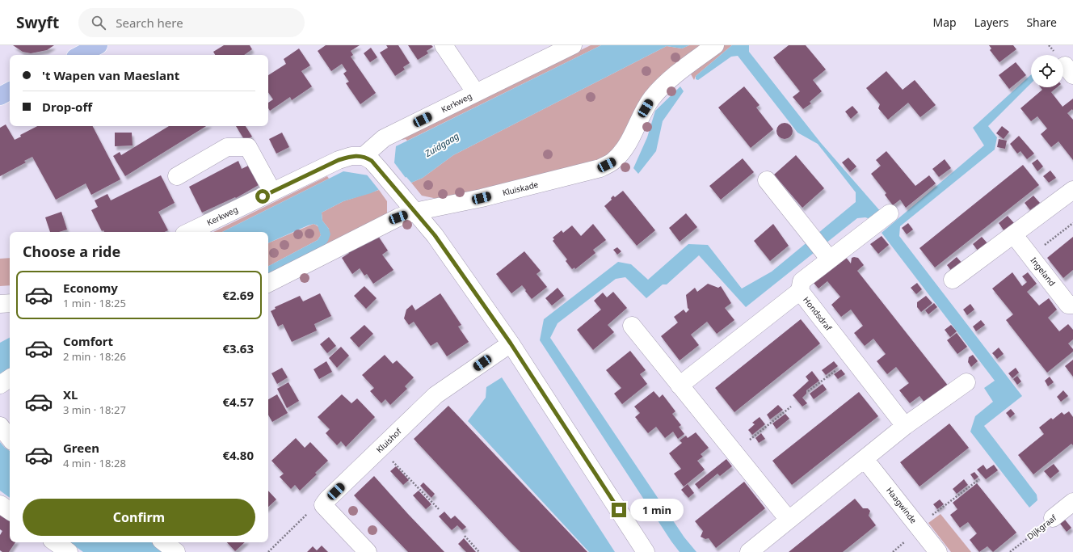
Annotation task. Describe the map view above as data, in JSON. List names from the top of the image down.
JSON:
{
  "streets": {
    "street": [
      "Kerkweg",
      "Kluiskade",
      "Ingeland",
      "Hondsdraf",
      "Kluishof",
      "Haagwinde",
      "Dijkgraaf"
    ]
  },
  "water": ["Zuidgaag"],
  "page": {
    "header": "Swyft",
    "search": "Search here",
    "nav": ["Map", "Layers", "Share"],
    "banner": ["'t Wapen van Maeslant", "Drop-off"],
    "heading": "Choose a ride",
    "list": [
      {
        "name": "Economy",
        "note": "1 min · 18:25",
        "value": "€2.69"
      },
      {
        "name": "Comfort",
        "note": "2 min · 18:26",
        "value": "€3.63"
      },
      {
        "name": "XL",
        "note": "3 min · 18:27",
        "value": "€4.57"
      },
      {
        "name": "Green",
        "note": "4 min · 18:28",
        "value": "€4.80"
      }
    ],
    "buttons": "Confirm",
    "bubble": "1 min"
  }
}
